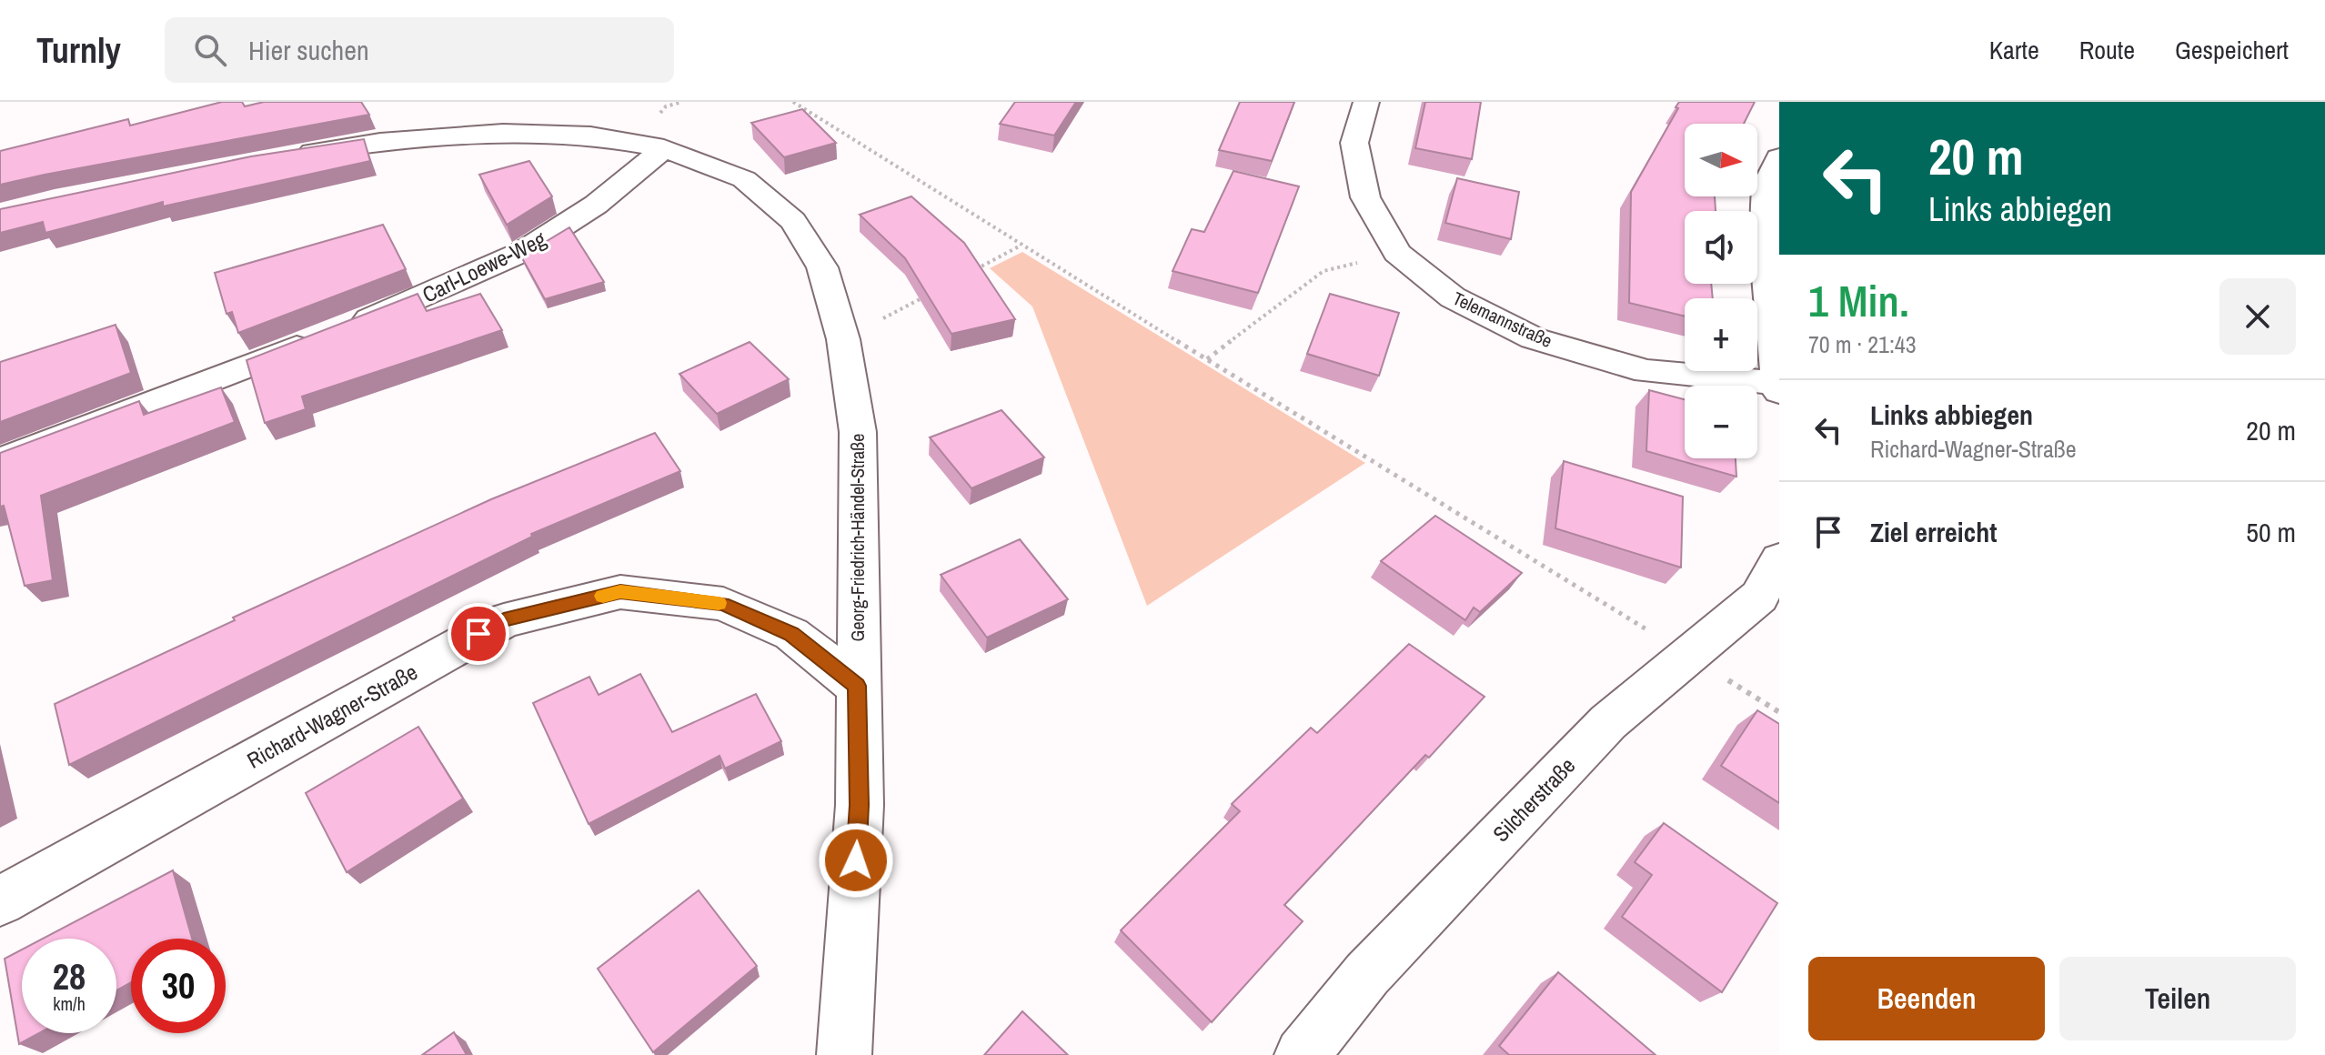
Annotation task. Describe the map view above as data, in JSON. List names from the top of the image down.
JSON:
{
  "streets": {
    "street": [
      "Carl-Loewe-Weg",
      "Telemannstraße",
      "Georg-Friedrich-Händel-Straße",
      "Richard-Wagner-Straße",
      "Silcherstraße"
    ]
  },
  "crossings": [
    ["Carl-Loewe-Weg", "Georg-Friedrich-Händel-Straße"],
    ["Georg-Friedrich-Händel-Straße", "Richard-Wagner-Straße"]
  ],
  "north": "right",
  "page": {
    "header": "Turnly",
    "search": "Hier suchen",
    "nav": ["Karte", "Route", "Gespeichert"],
    "turn": ["20 m", "Links abbiegen"],
    "map_buttons": ["+", "−"],
    "heading": ["1 Min.", "70 m · 21:43"],
    "list": [
      {
        "name": "Links abbiegen",
        "note": "Richard-Wagner-Straße",
        "value": "20 m"
      },
      {
        "name": "Ziel erreicht",
        "value": "50 m"
      }
    ],
    "speed": "28 km/h",
    "limit": "30",
    "buttons": ["Beenden", "Teilen"]
  }
}
